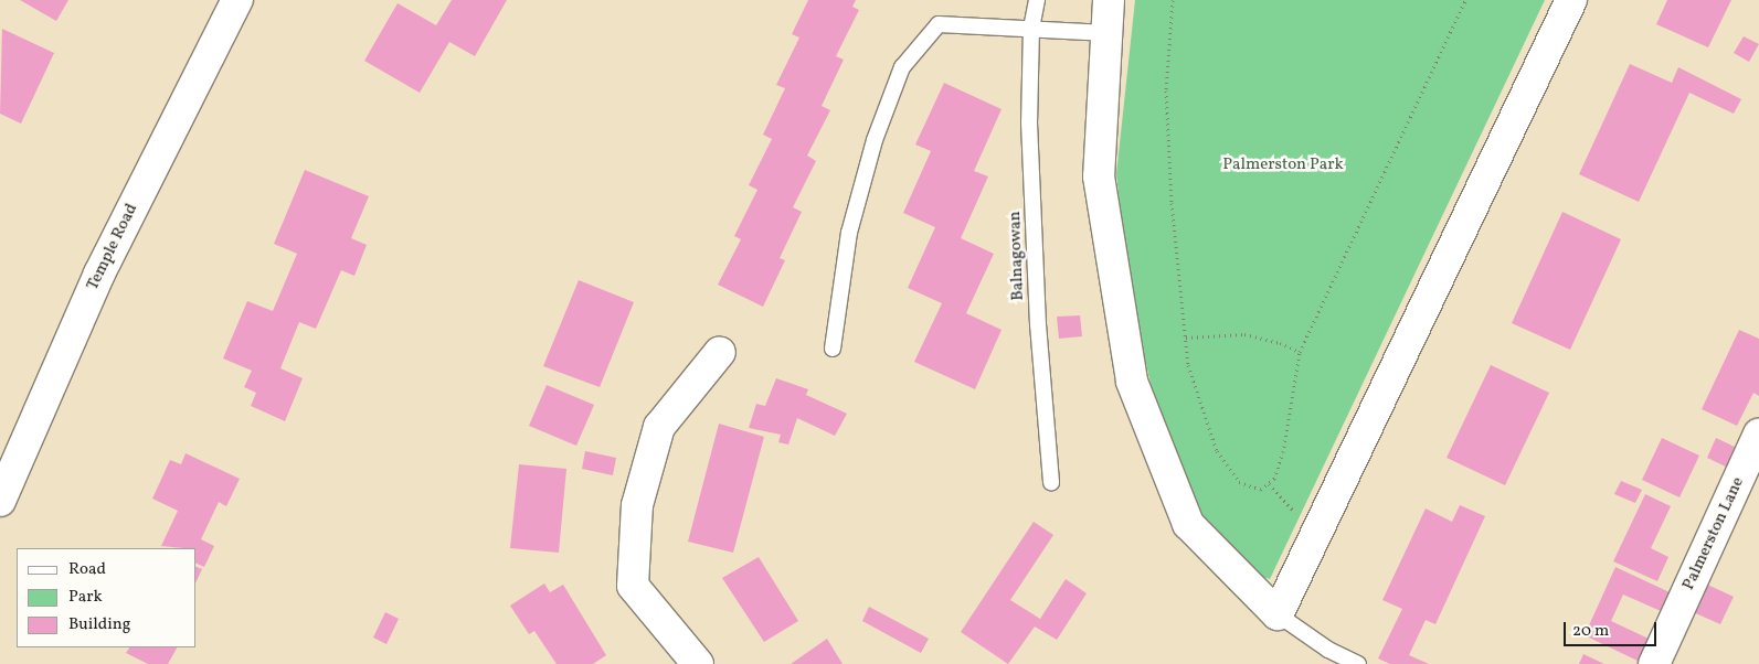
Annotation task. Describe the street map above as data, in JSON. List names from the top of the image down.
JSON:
{
  "streets": {
    "street": ["Temple Road", "Palmerston Lane"],
    "lane": ["Balnagowan"]
  },
  "parks": ["Palmerston Park"],
  "legend": ["Road", "Park", "Building"],
  "scale_bar": "20 m"
}
